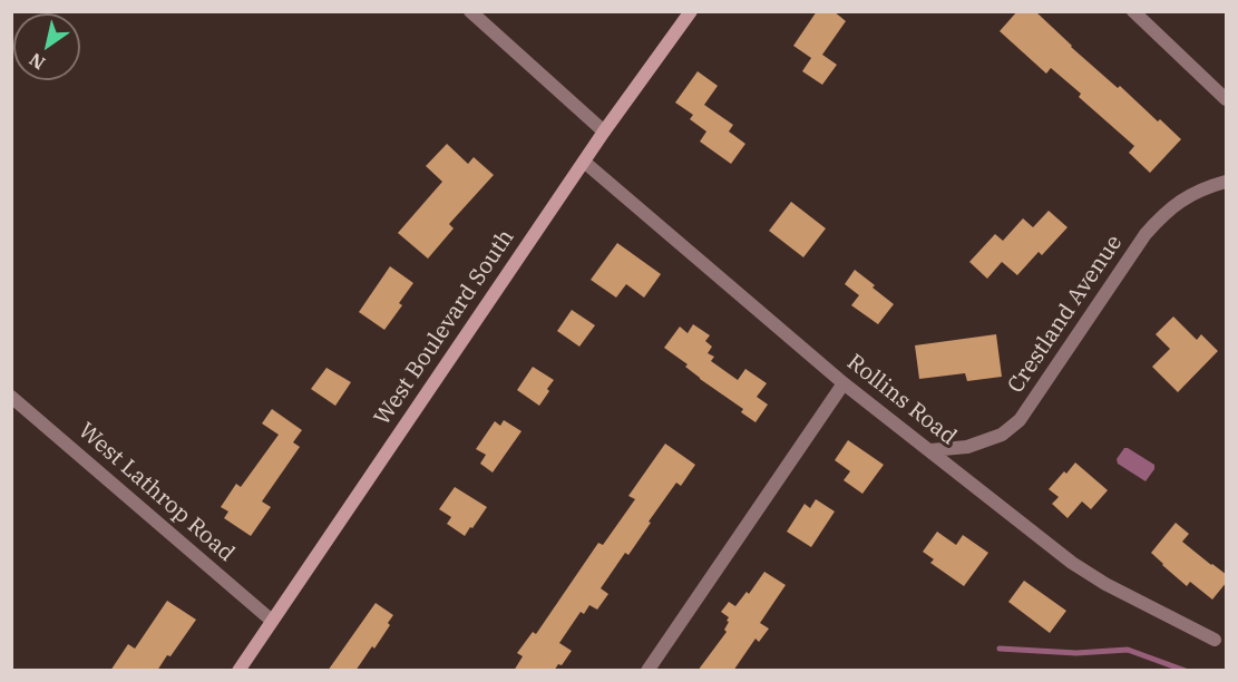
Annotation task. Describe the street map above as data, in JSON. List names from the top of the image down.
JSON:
{
  "streets": {
    "main road": ["West Boulevard South"],
    "street": ["Crestland Avenue", "Rollins Road", "West Lathrop Road"]
  },
  "crossings": [
    ["Crestland Avenue", "Rollins Road"],
    ["West Boulevard South", "Rollins Road"],
    ["West Boulevard South", "West Lathrop Road"]
  ],
  "north": "bottom left"
}
